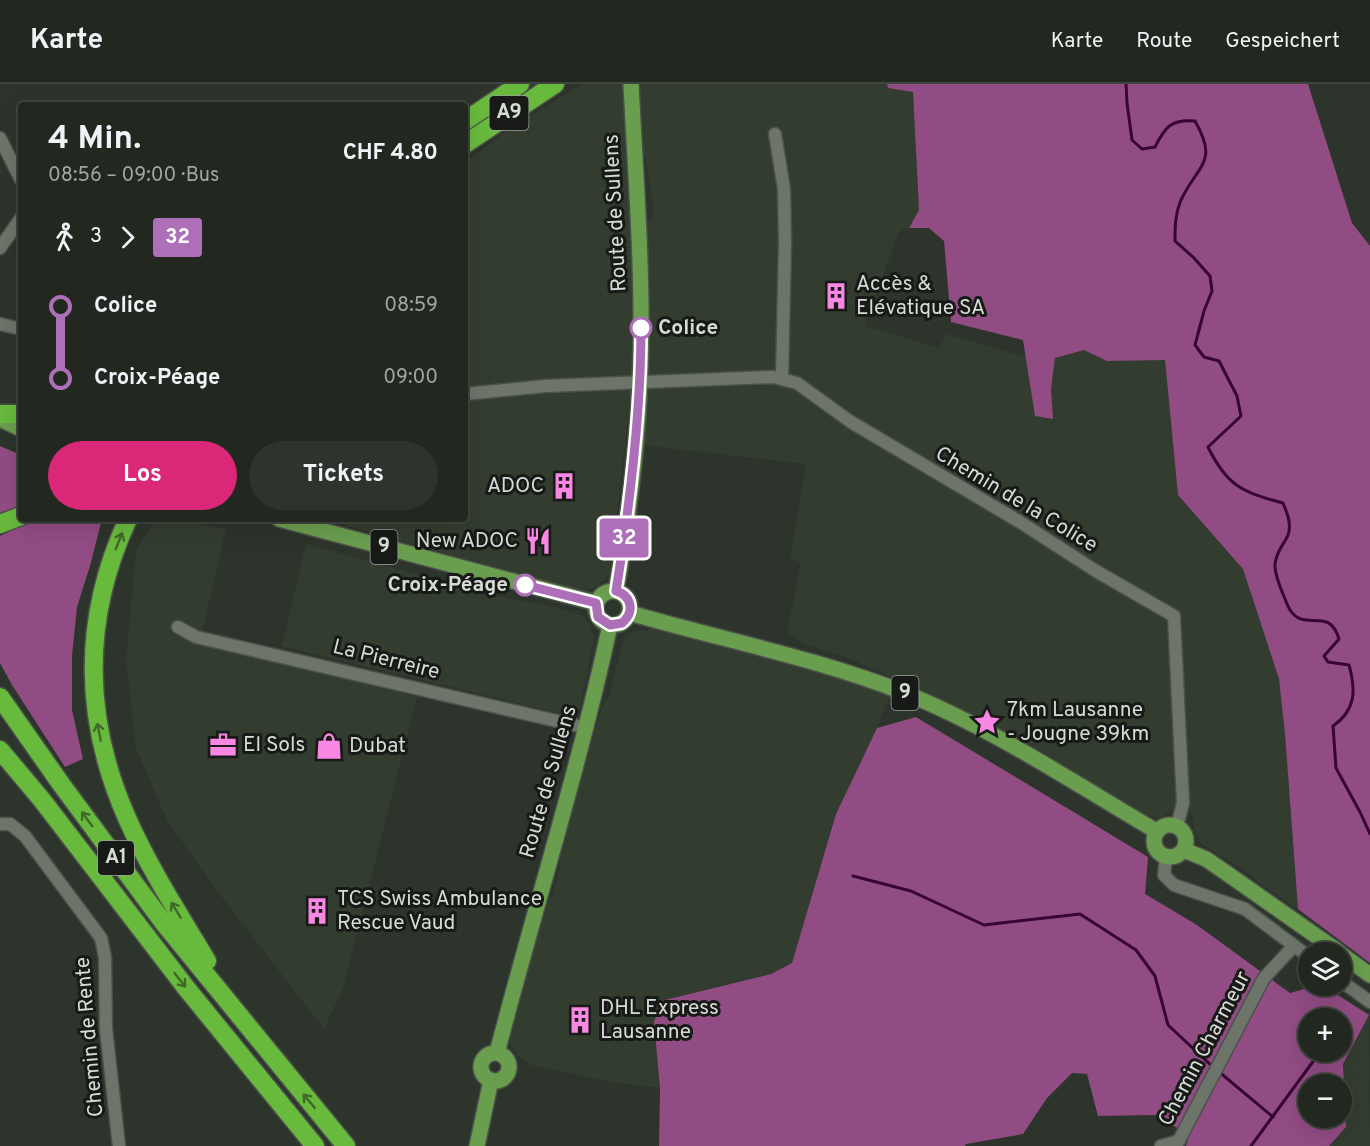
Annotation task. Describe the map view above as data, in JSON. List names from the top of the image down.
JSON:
{
  "streets": {
    "highway": ["A9", "A1"],
    "main road": ["Route de Sullens", "9"],
    "street": [
      "Chemin de la Colice",
      "La Pierreire",
      "Chemin de Rente",
      "Chemin Charmeur"
    ]
  },
  "crossings": [
    ["Route de Sullens", "Chemin de la Colice"],
    ["Route de Sullens", "9"],
    ["Route de Sullens", "La Pierreire"],
    ["Chemin de la Colice", "9"]
  ],
  "places": {
    "building": [
      "Accès & Elévatique SA",
      "ADOC",
      "TCS Swiss Ambulance Rescue Vaud",
      "DHL Express Lausanne"
    ],
    "other": ["Colice", "Croix-Péage"],
    "restaurant": ["New ADOC"],
    "place": ["7km Lausanne - Jougne 39km"],
    "office": ["El Sols"],
    "shop": ["Dubat"]
  },
  "lines": ["bus line 32"],
  "page": {
    "header": "Karte",
    "nav": ["Karte", "Route", "Gespeichert"],
    "on_map": "32",
    "heading": ["4 Min.", "08:56 – 09:00 · Bus", "CHF 4.80"],
    "legs": ["3", "32"],
    "list": [
      {
        "name": "Colice",
        "value": "08:59"
      },
      {
        "name": "Croix-Péage",
        "value": "09:00"
      }
    ],
    "buttons": ["Los", "Tickets"],
    "map_buttons": ["+", "−"]
  }
}
